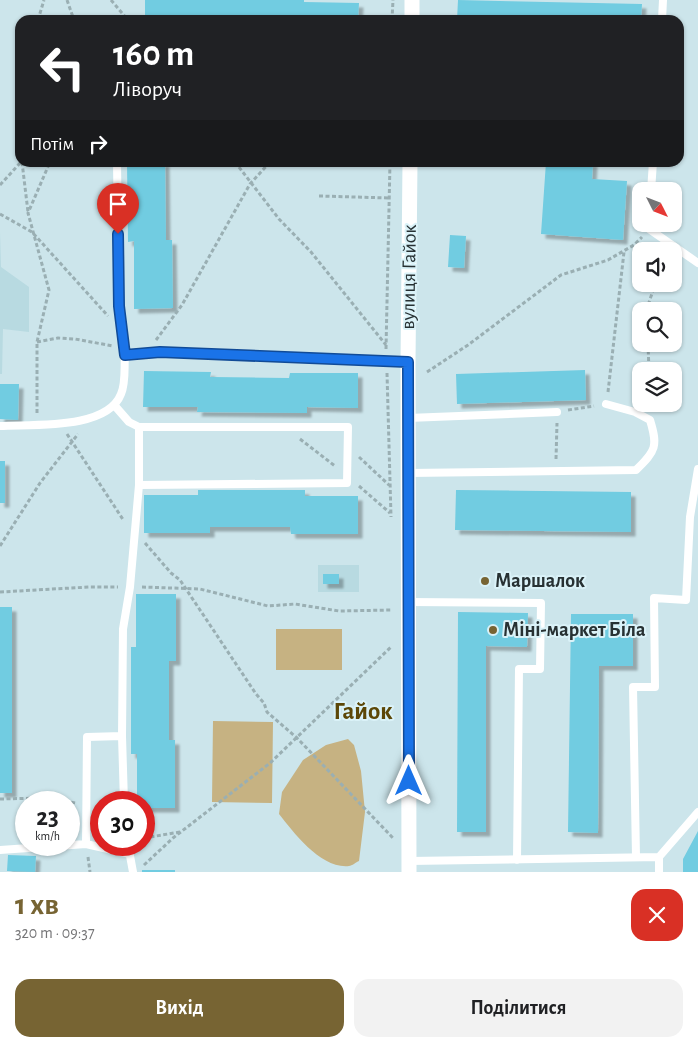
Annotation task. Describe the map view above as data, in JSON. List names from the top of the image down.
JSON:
{
  "streets": {
    "street": ["вулиця Гайок"]
  },
  "districts": ["Гайок"],
  "places": ["Маршалок", "Міні-маркет Біла"],
  "north": "bottom right",
  "page": {
    "turn": ["160 m", "Ліворуч"],
    "then": "Потім",
    "speed": "23 km/h",
    "limit": "30",
    "heading": ["1 хв", "320 m · 09:37"],
    "buttons": ["Вихід", "Поділитися"]
  }
}
